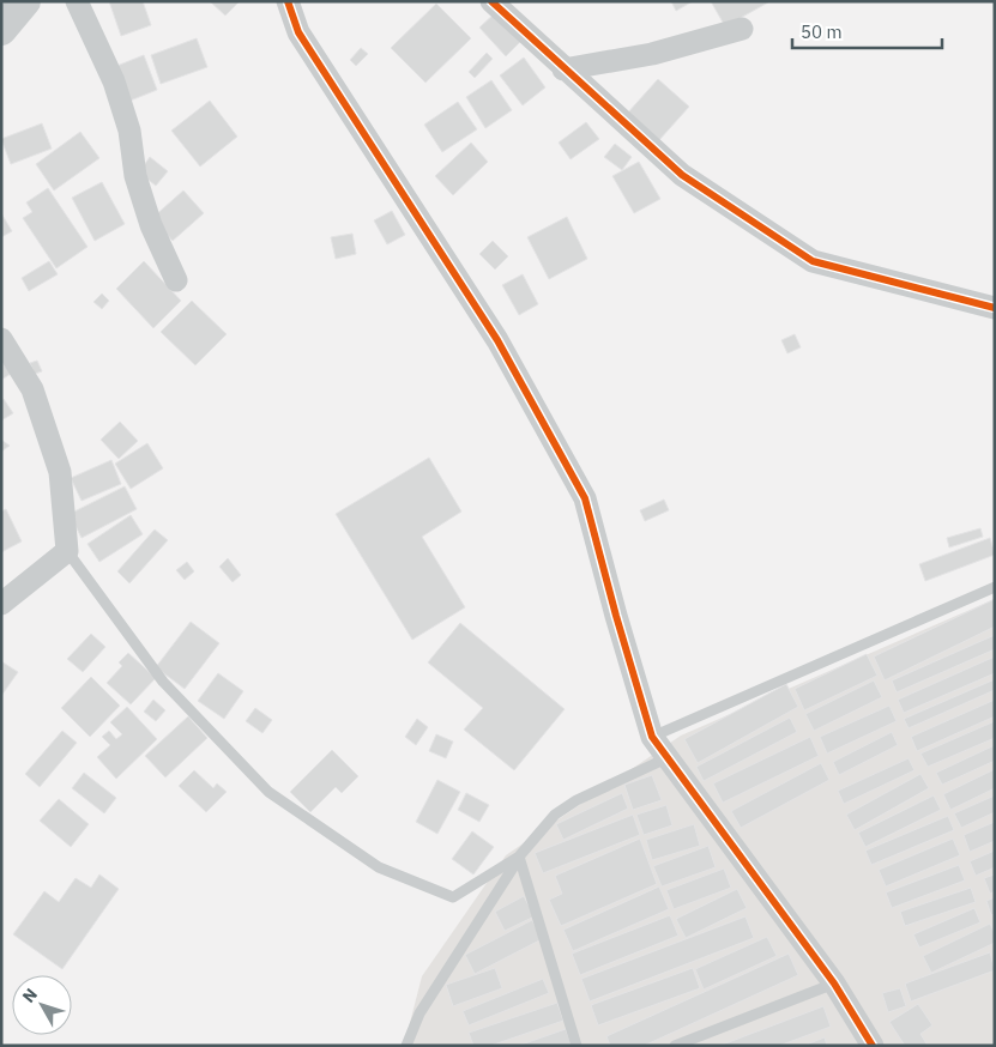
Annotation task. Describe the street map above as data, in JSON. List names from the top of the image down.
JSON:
{
  "scale_bar": "50 m",
  "north": "top left"
}
